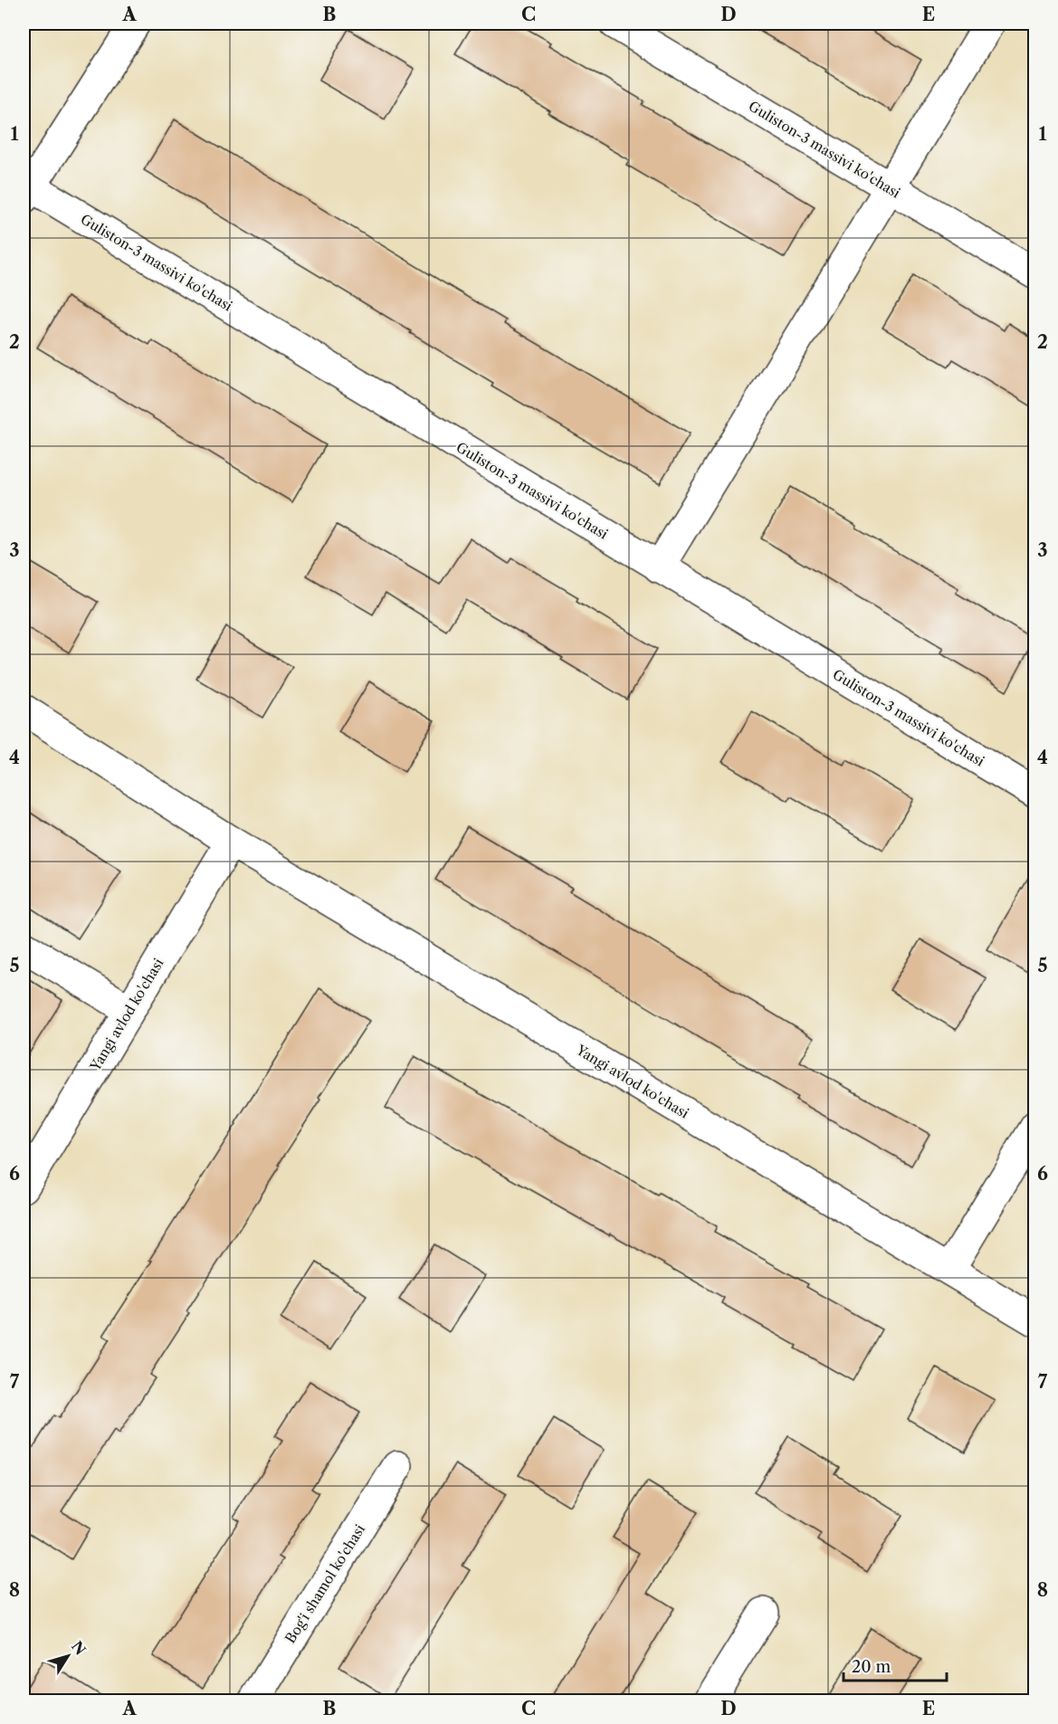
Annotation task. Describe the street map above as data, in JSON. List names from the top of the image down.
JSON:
{
  "streets": {
    "street": ["Guliston-3 massivi ko'chasi", "Yangi avlod ko'chasi", "Bog'i shamol ko'chasi"]
  },
  "scale_bar": "20 m",
  "north": "top right",
  "grid": {
    "columns": [
      "A",
      "B",
      "C",
      "D",
      "E"
    ],
    "rows": [
      "1",
      "2",
      "3",
      "4",
      "5",
      "6",
      "7",
      "8"
    ]
  }
}
